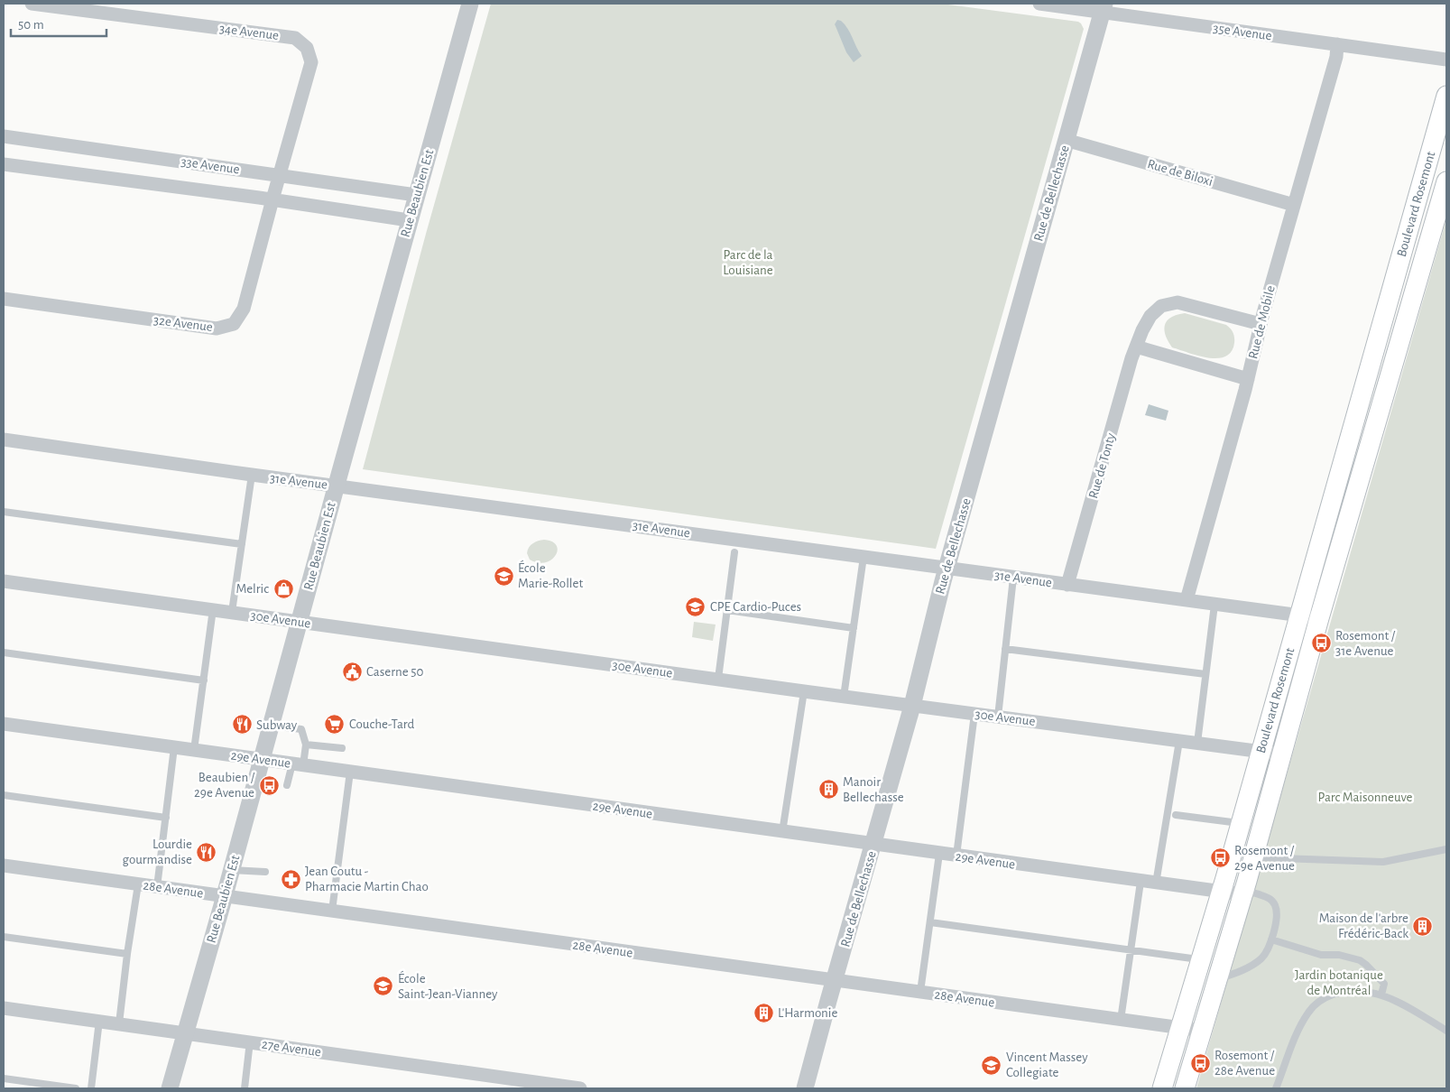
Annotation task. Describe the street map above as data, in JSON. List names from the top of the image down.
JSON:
{
  "streets": {
    "main road": ["Boulevard Rosemont"],
    "street": [
      "34e Avenue",
      "35e Avenue",
      "33e Avenue",
      "Rue de Biloxi",
      "Rue Beaubien Est",
      "Rue de Bellechasse",
      "Rue de Mobile",
      "32e Avenue",
      "Rue de Tonty",
      "31e Avenue",
      "30e Avenue",
      "29e Avenue",
      "28e Avenue",
      "27e Avenue"
    ]
  },
  "crossings": [
    ["34e Avenue", "33e Avenue"],
    ["34e Avenue", "32e Avenue"],
    ["35e Avenue", "Rue de Bellechasse"],
    ["35e Avenue", "Rue de Mobile"],
    ["33e Avenue", "Rue Beaubien Est"],
    ["33e Avenue", "32e Avenue"],
    ["Rue de Biloxi", "Rue de Bellechasse"],
    ["Rue de Biloxi", "Rue de Mobile"],
    ["Rue Beaubien Est", "31e Avenue"],
    ["Rue Beaubien Est", "30e Avenue"],
    ["Rue Beaubien Est", "29e Avenue"],
    ["Rue Beaubien Est", "28e Avenue"],
    ["Rue Beaubien Est", "27e Avenue"],
    ["Rue de Bellechasse", "31e Avenue"],
    ["Rue de Bellechasse", "30e Avenue"],
    ["Rue de Bellechasse", "29e Avenue"],
    ["Rue de Bellechasse", "28e Avenue"],
    ["Boulevard Rosemont", "31e Avenue"],
    ["Boulevard Rosemont", "30e Avenue"],
    ["Boulevard Rosemont", "29e Avenue"],
    ["Boulevard Rosemont", "28e Avenue"],
    ["Rue de Mobile", "Rue de Tonty"],
    ["Rue de Mobile", "31e Avenue"],
    ["Rue de Tonty", "31e Avenue"]
  ],
  "parks": ["Parc de la Louisiane", "Parc Maisonneuve", "Jardin botanique de Montréal"],
  "places": {
    "school or university": [
      "École Marie-Rollet",
      "CPE Cardio-Puces",
      "École Saint-Jean-Vianney",
      "Vincent Massey Collegiate"
    ],
    "shop": ["Melric"],
    "bus stop": [
      "Rosemont / 31e Avenue",
      "Beaubien / 29e Avenue",
      "Rosemont / 29e Avenue",
      "Rosemont / 28e Avenue"
    ],
    "public building": ["Caserne 50"],
    "supermarket": ["Couche-Tard"],
    "restaurant": ["Subway", "Lourdie gourmandise"],
    "building": ["Manoir Bellechasse", "Maison de l'arbre Frédéric-Back", "L'Harmonie"],
    "pharmacy": ["Jean Coutu - Pharmacie Martin Chao"]
  },
  "scale_bar": "50 m"
}
